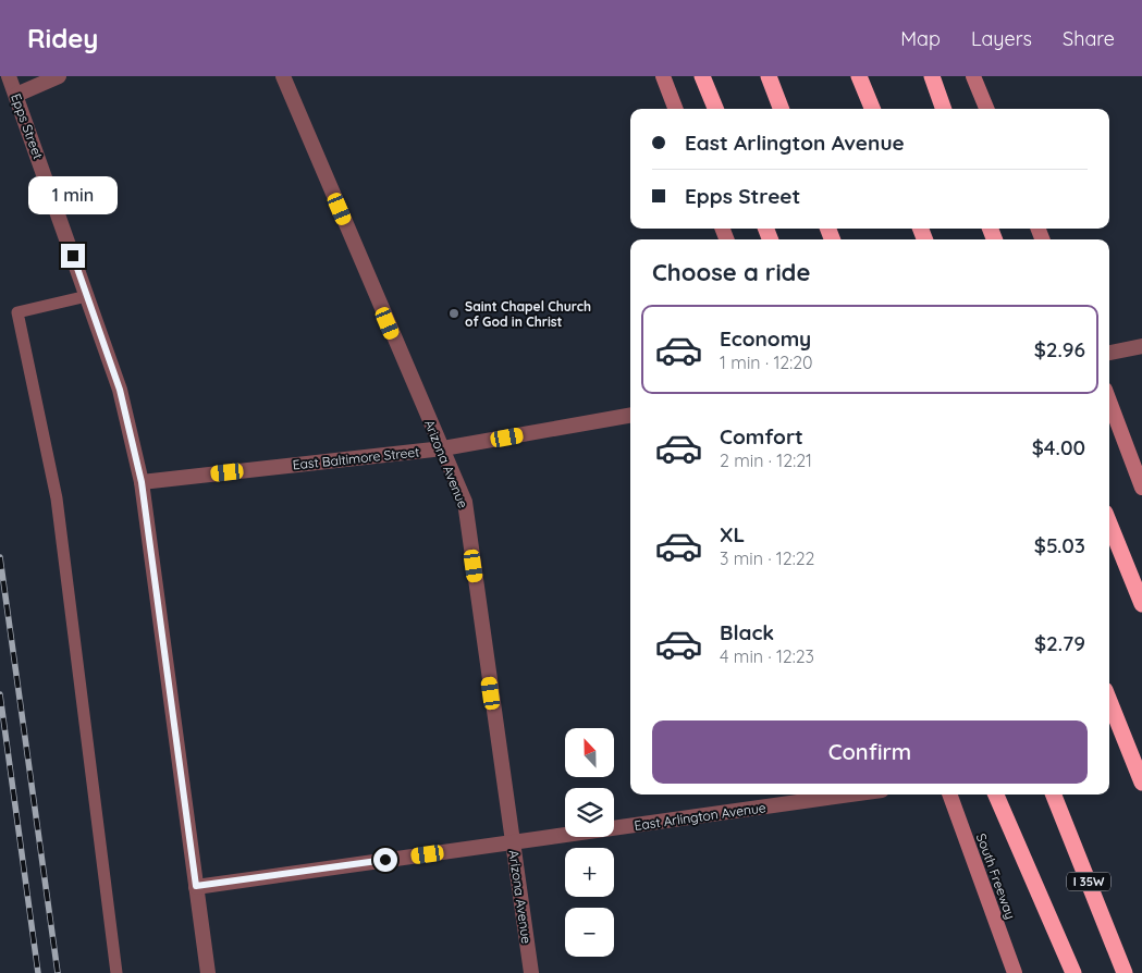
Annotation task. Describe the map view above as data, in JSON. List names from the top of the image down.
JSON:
{
  "streets": {
    "highway": ["I 35W"],
    "main road": ["South Freeway"],
    "street": [
      "Epps Street",
      "East Baltimore Street",
      "Arizona Avenue",
      "East Arlington Avenue"
    ]
  },
  "crossings": [
    ["Epps Street", "East Baltimore Street"],
    ["Epps Street", "East Arlington Avenue"],
    ["East Baltimore Street", "Arizona Avenue"],
    ["Arizona Avenue", "East Arlington Avenue"]
  ],
  "places": ["Saint Chapel Church of God in Christ"],
  "north": "top",
  "page": {
    "header": "Ridey",
    "nav": ["Map", "Layers", "Share"],
    "banner": ["East Arlington Avenue", "Epps Street"],
    "bubble": "1 min",
    "heading": "Choose a ride",
    "list": [
      {
        "name": "Economy",
        "note": "1 min · 12:20",
        "value": "$2.96"
      },
      {
        "name": "Comfort",
        "note": "2 min · 12:21",
        "value": "$4.00"
      },
      {
        "name": "XL",
        "note": "3 min · 12:22",
        "value": "$5.03"
      },
      {
        "name": "Black",
        "note": "4 min · 12:23",
        "value": "$2.79"
      }
    ],
    "buttons": "Confirm",
    "map_buttons": ["+", "−"]
  }
}
